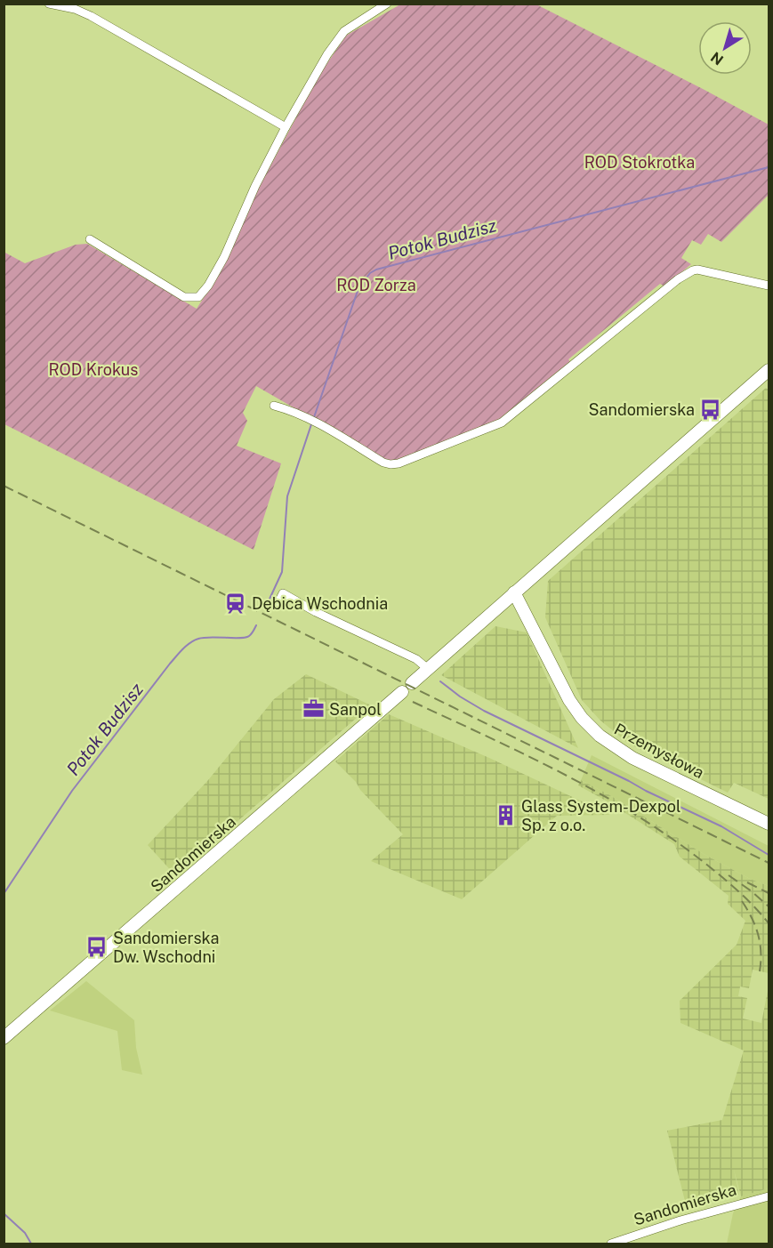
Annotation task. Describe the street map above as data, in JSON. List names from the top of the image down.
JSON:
{
  "streets": {
    "street": ["Przemysłowa", "Sandomierska"]
  },
  "water": ["Potok Budzisz"],
  "parks": ["ROD Stokrotka", "ROD Zorza", "ROD Krokus"],
  "places": {
    "bus stop": ["Sandomierska", "Sandomierska Dw. Wschodni"],
    "station": ["Dębica Wschodnia"],
    "office": ["Sanpol"],
    "building": ["Glass System-Dexpol Sp. z o.o."]
  },
  "north": "bottom left"
}
